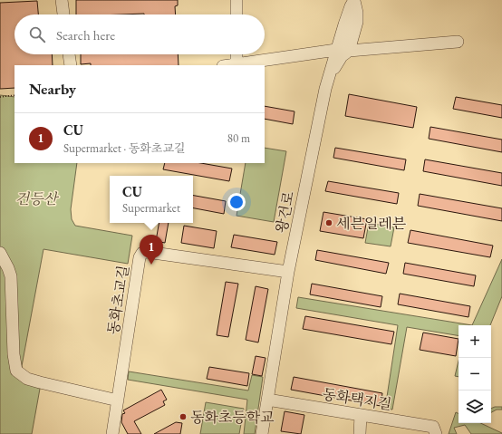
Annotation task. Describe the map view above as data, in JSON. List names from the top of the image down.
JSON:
{
  "streets": {
    "street": ["왕건로", "동화초교길", "동화택지길"]
  },
  "crossings": [
    ["왕건로", "동화초교길"],
    ["왕건로", "동화택지길"]
  ],
  "parks": ["건등산"],
  "places": ["세븐일레븐", "동화초등학교"],
  "page": {
    "search": "Search here",
    "heading": "Nearby",
    "list": [
      {
        "mark": "1",
        "name": "CU",
        "note": "Supermarket · 동화초교길",
        "value": "80 m"
      }
    ],
    "popup": ["CU", "Supermarket"],
    "pins": "1",
    "map_buttons": ["+", "−"]
  }
}
